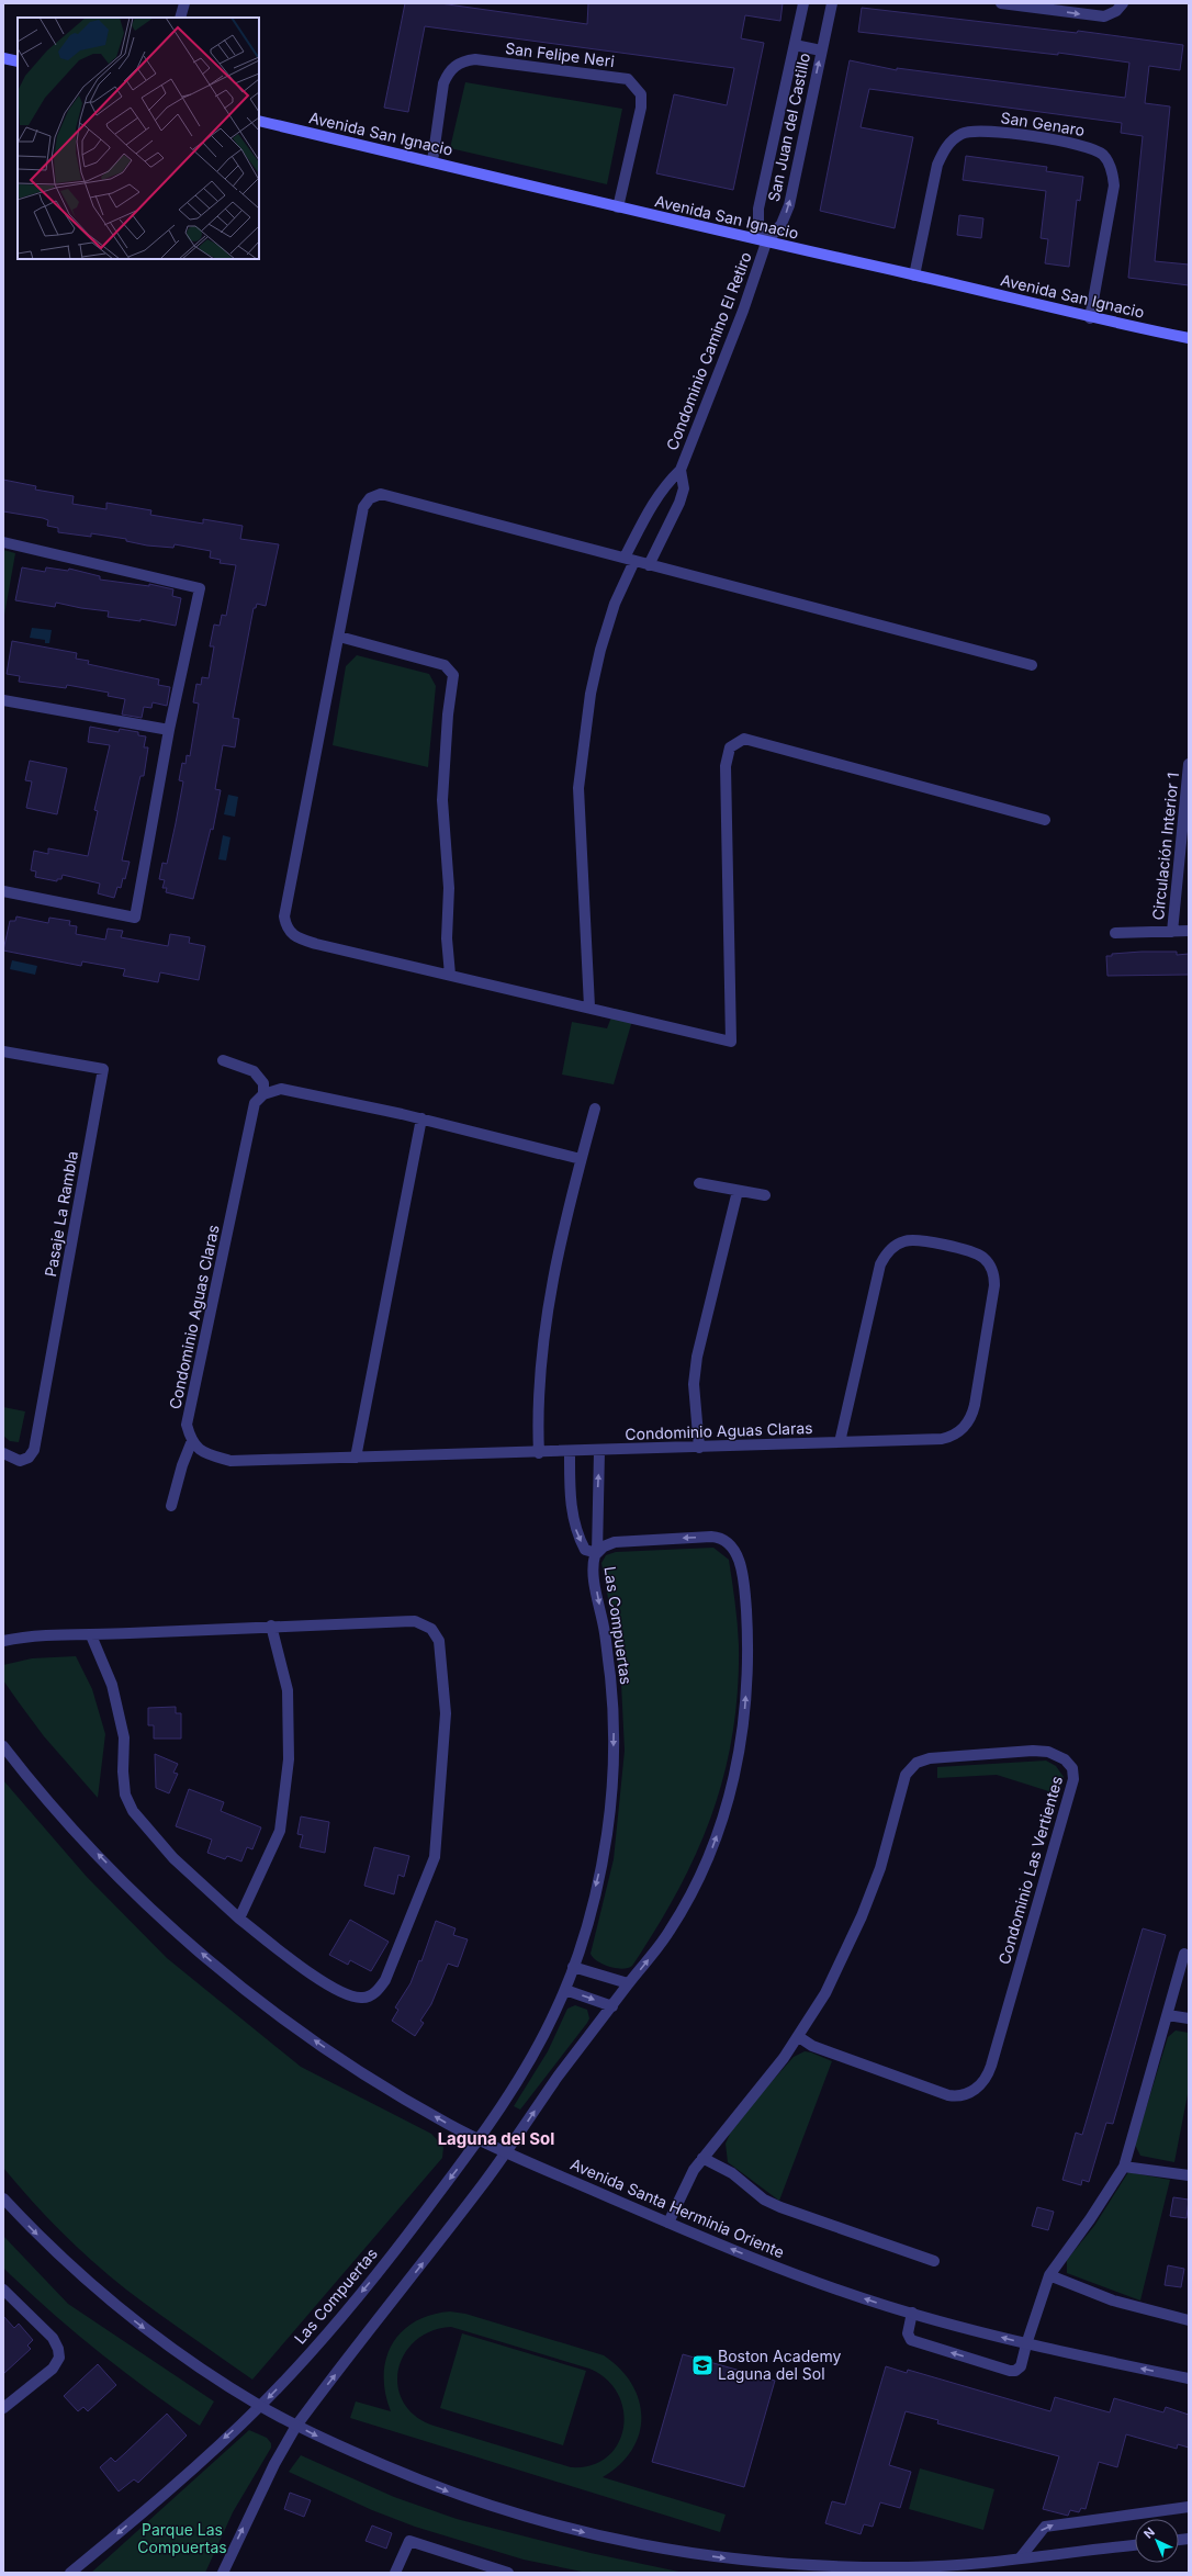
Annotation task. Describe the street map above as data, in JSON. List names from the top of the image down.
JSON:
{
  "streets": {
    "main road": ["Avenida San Ignacio"],
    "street": [
      "San Felipe Neri",
      "San Genaro",
      "San Juan del Castillo",
      "Condominio Camino El Retiro",
      "Circulación Interior 1",
      "Pasaje La Rambla",
      "Condominio Aguas Claras",
      "Las Compuertas",
      "Condominio Las Vertientes",
      "Avenida Santa Herminia Oriente"
    ]
  },
  "crossings": [
    ["San Felipe Neri", "Avenida San Ignacio"],
    ["San Genaro", "Avenida San Ignacio"],
    ["San Juan del Castillo", "Avenida San Ignacio"],
    ["San Juan del Castillo", "Condominio Camino El Retiro"],
    ["Avenida San Ignacio", "Condominio Camino El Retiro"],
    ["Las Compuertas", "Avenida Santa Herminia Oriente"],
    ["Condominio Las Vertientes", "Avenida Santa Herminia Oriente"]
  ],
  "districts": ["Laguna del Sol"],
  "parks": ["Parque Las Compuertas"],
  "places": {
    "school or university": ["Boston Academy Laguna del Sol"]
  },
  "north": "top left"
}
